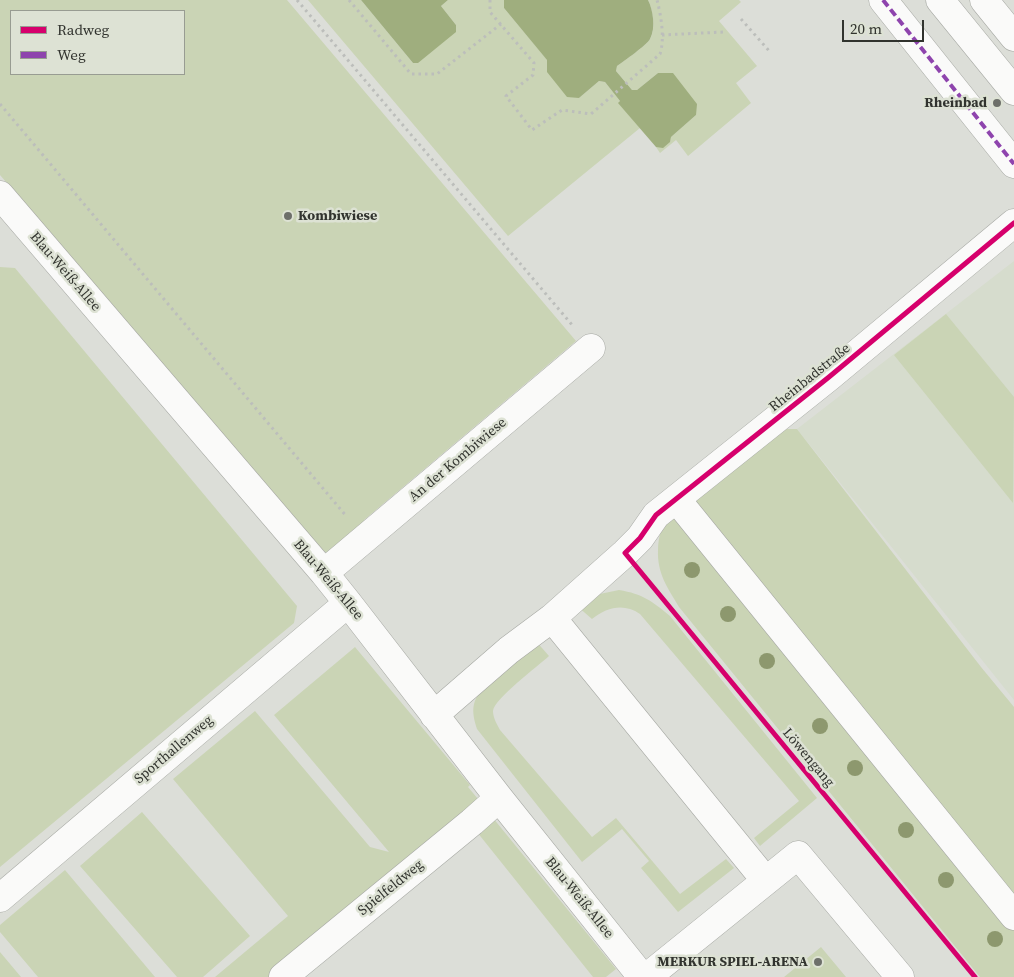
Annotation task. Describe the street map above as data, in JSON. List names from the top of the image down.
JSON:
{
  "streets": {
    "street": [
      "Blau-Weiß-Allee",
      "Rheinbadstraße",
      "An der Kombiwiese",
      "Sporthallenweg",
      "Spielfeldweg"
    ],
    "cycle path": ["Löwengang"]
  },
  "crossings": [
    ["Blau-Weiß-Allee", "Rheinbadstraße"],
    ["Blau-Weiß-Allee", "An der Kombiwiese"],
    ["Blau-Weiß-Allee", "Sporthallenweg"],
    ["Blau-Weiß-Allee", "Spielfeldweg"],
    ["Rheinbadstraße", "Löwengang"]
  ],
  "places": ["Rheinbad", "Kombiwiese", "MERKUR SPIEL-ARENA"],
  "legend": ["Radweg", "Weg"],
  "scale_bar": "20 m"
}
